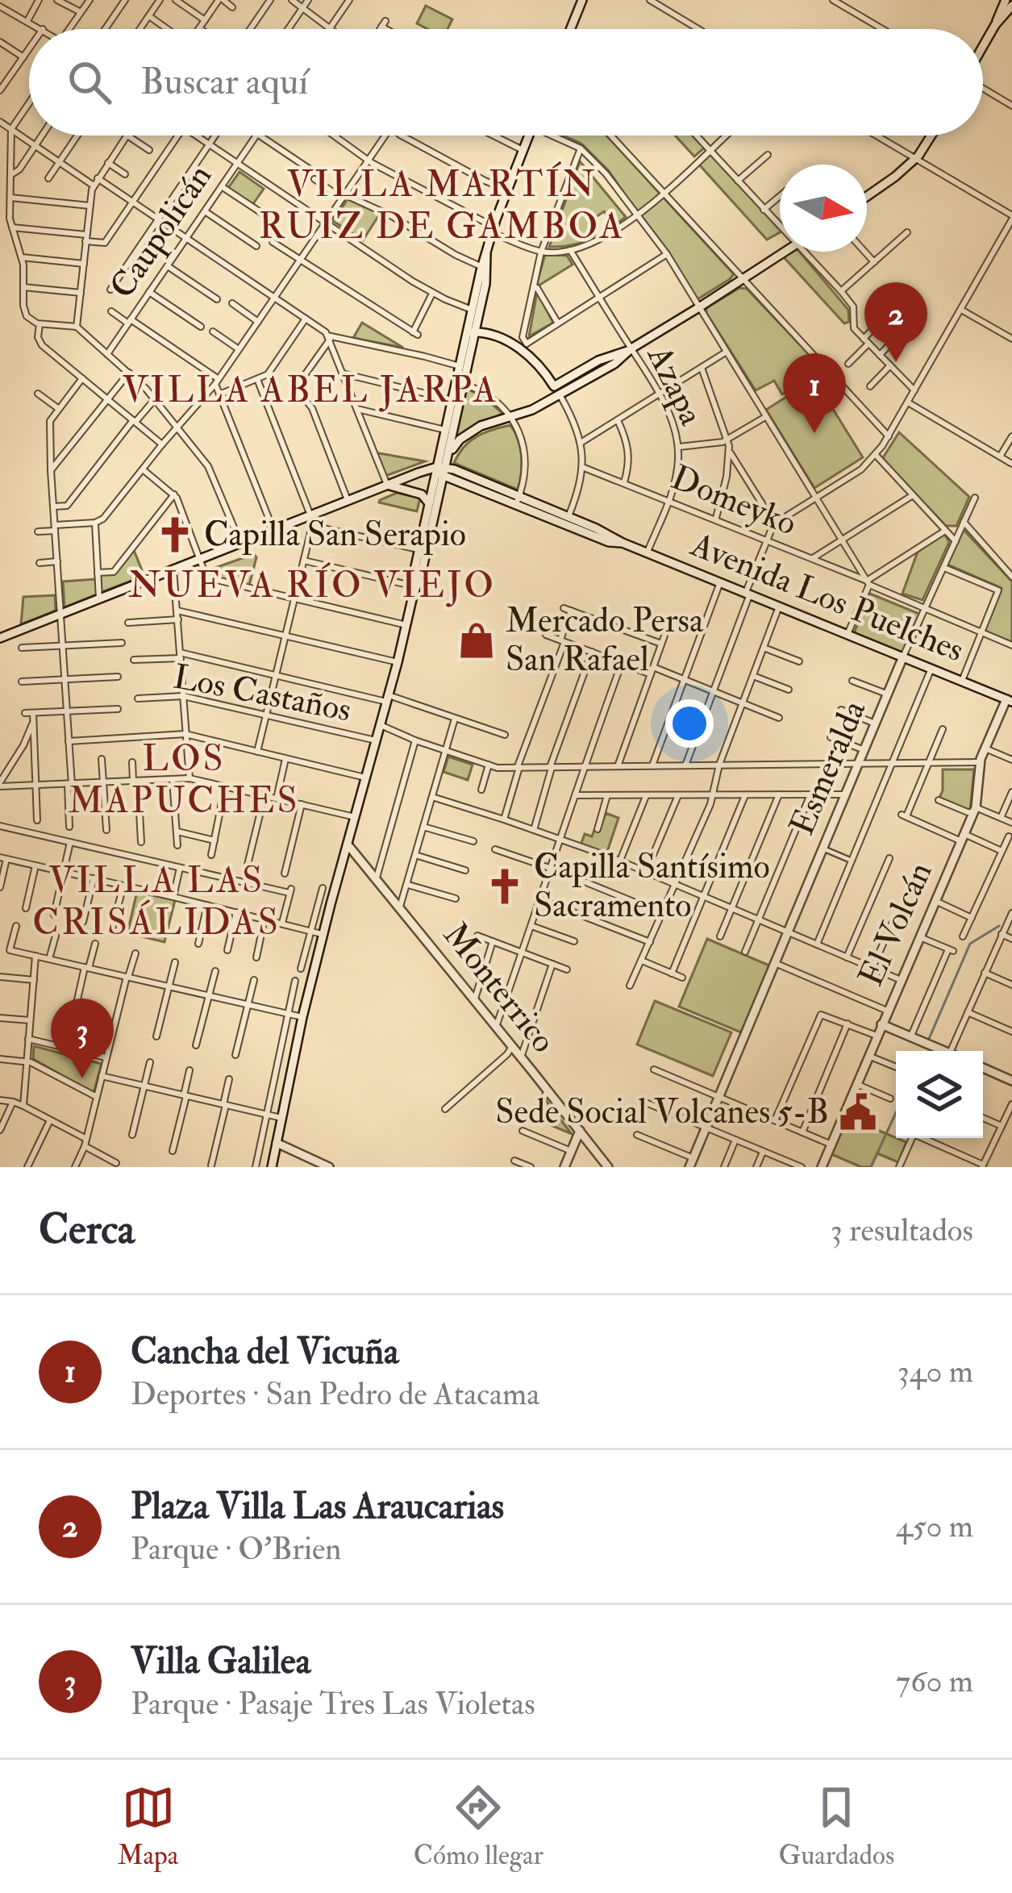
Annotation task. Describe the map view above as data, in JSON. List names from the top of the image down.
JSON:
{
  "streets": {
    "main road": [
      "Avenida Los Puelches",
      "Esmeralda",
      "El Volcán",
      "Monterrico"
    ],
    "street": [
      "Caupolicán",
      "Azapa",
      "Domeyko",
      "Los Castaños"
    ]
  },
  "crossings": [
    ["Azapa", "Domeyko"],
    ["Azapa", "Avenida Los Puelches"],
    ["Domeyko", "Esmeralda"],
    ["Avenida Los Puelches", "Esmeralda"],
    ["Avenida Los Puelches", "El Volcán"]
  ],
  "districts": [
    "VILLA MARTÍN RUIZ DE GAMBOA",
    "VILLA ABEL JARPA",
    "NUEVA RÍO VIEJO",
    "LOS MAPUCHES",
    "VILLA LAS CRISÁLIDAS"
  ],
  "places": {
    "church": ["Capilla San Serapio", "Capilla Santísimo Sacramento"],
    "shop": ["Mercado Persa San Rafael"],
    "public building": ["Sede Social Volcanes 5-B"]
  },
  "north": "right",
  "page": {
    "search": "Buscar aquí",
    "pins": ["2", "1", "3"],
    "heading": ["Cerca", "3 resultados"],
    "list": [
      {
        "mark": "1",
        "name": "Cancha del Vicuña",
        "note": "Deportes · San Pedro de Atacama",
        "value": "340 m"
      },
      {
        "mark": "2",
        "name": "Plaza Villa Las Araucarias",
        "note": "Parque · O'Brien",
        "value": "450 m"
      },
      {
        "mark": "3",
        "name": "Villa Galilea",
        "note": "Parque · Pasaje Tres Las Violetas",
        "value": "760 m"
      }
    ],
    "nav": ["Mapa", "Cómo llegar", "Guardados"]
  }
}
